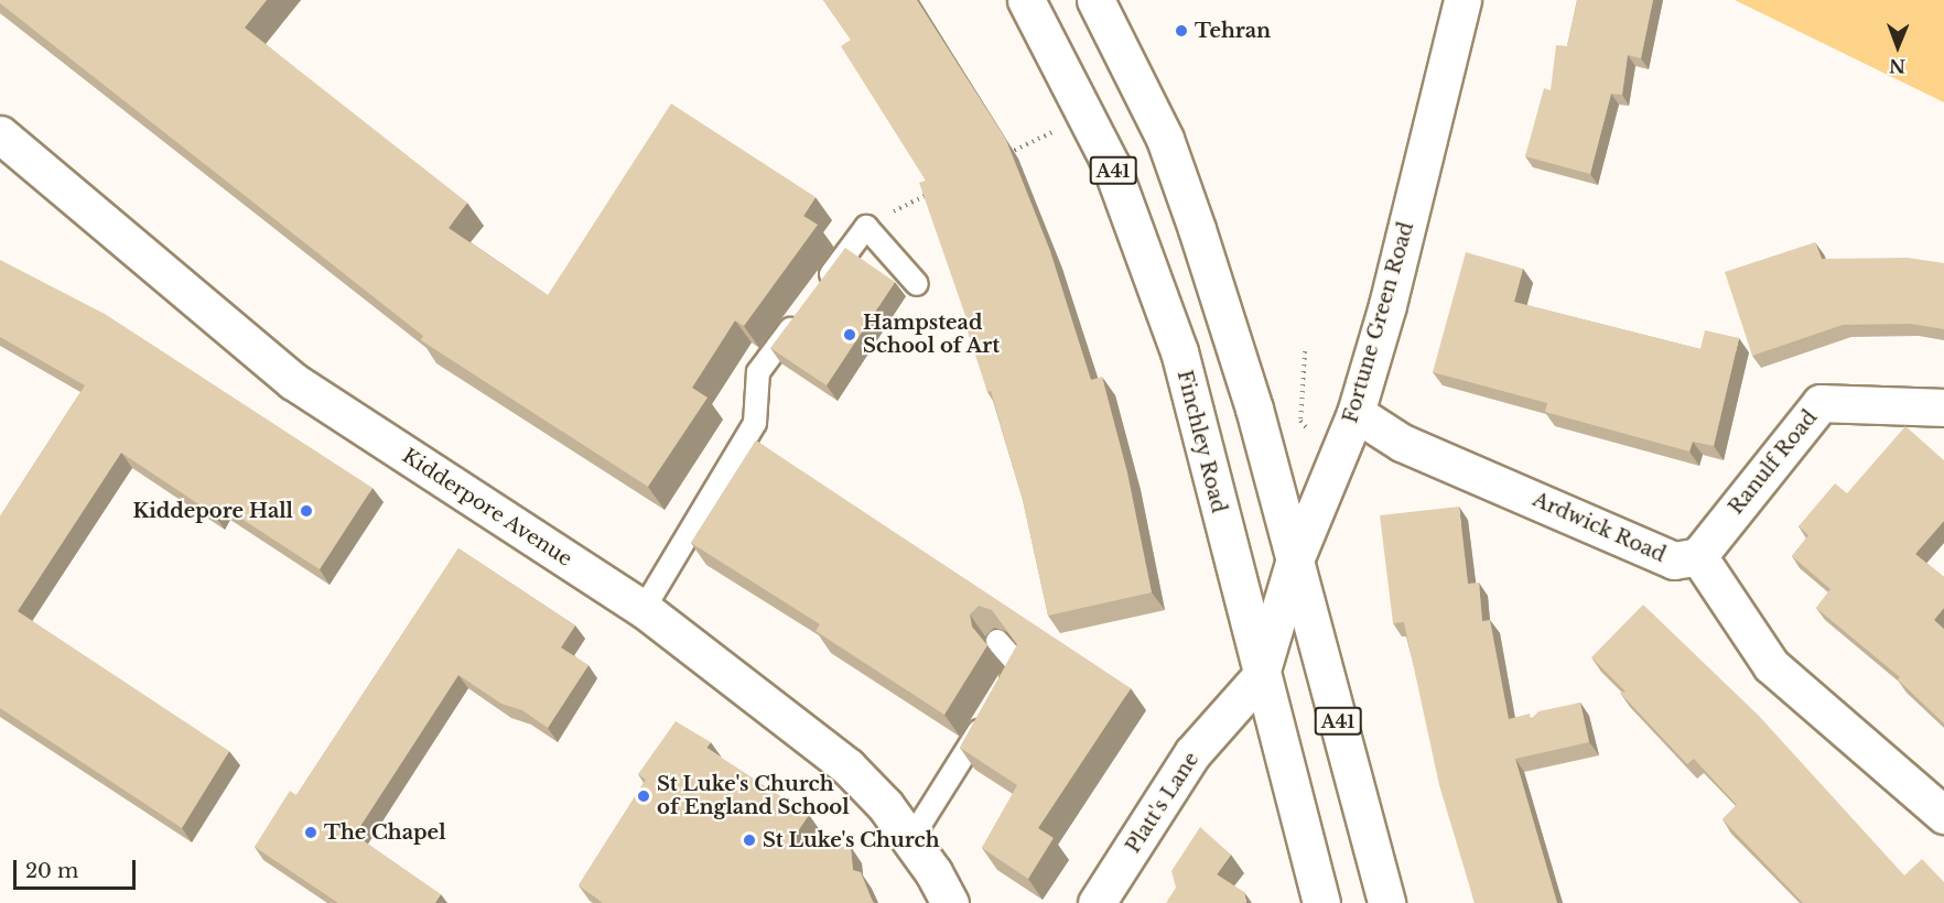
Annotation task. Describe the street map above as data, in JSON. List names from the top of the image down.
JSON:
{
  "streets": {
    "main road": [
      "A41",
      "Fortune Green Road",
      "Finchley Road",
      "Ranulf Road",
      "Kidderpore Avenue",
      "Ardwick Road",
      "Platt's Lane"
    ]
  },
  "crossings": [
    ["A41", "Fortune Green Road"],
    ["Fortune Green Road", "Finchley Road"],
    ["Fortune Green Road", "Ardwick Road"],
    ["Fortune Green Road", "Platt's Lane"],
    ["Finchley Road", "Platt's Lane"],
    ["Ranulf Road", "Ardwick Road"]
  ],
  "places": [
    "Tehran",
    "Hampstead School of Art",
    "Kiddepore Hall",
    "St Luke's Church of England School",
    "The Chapel",
    "St Luke's Church"
  ],
  "scale_bar": "20 m",
  "north": "bottom"
}
